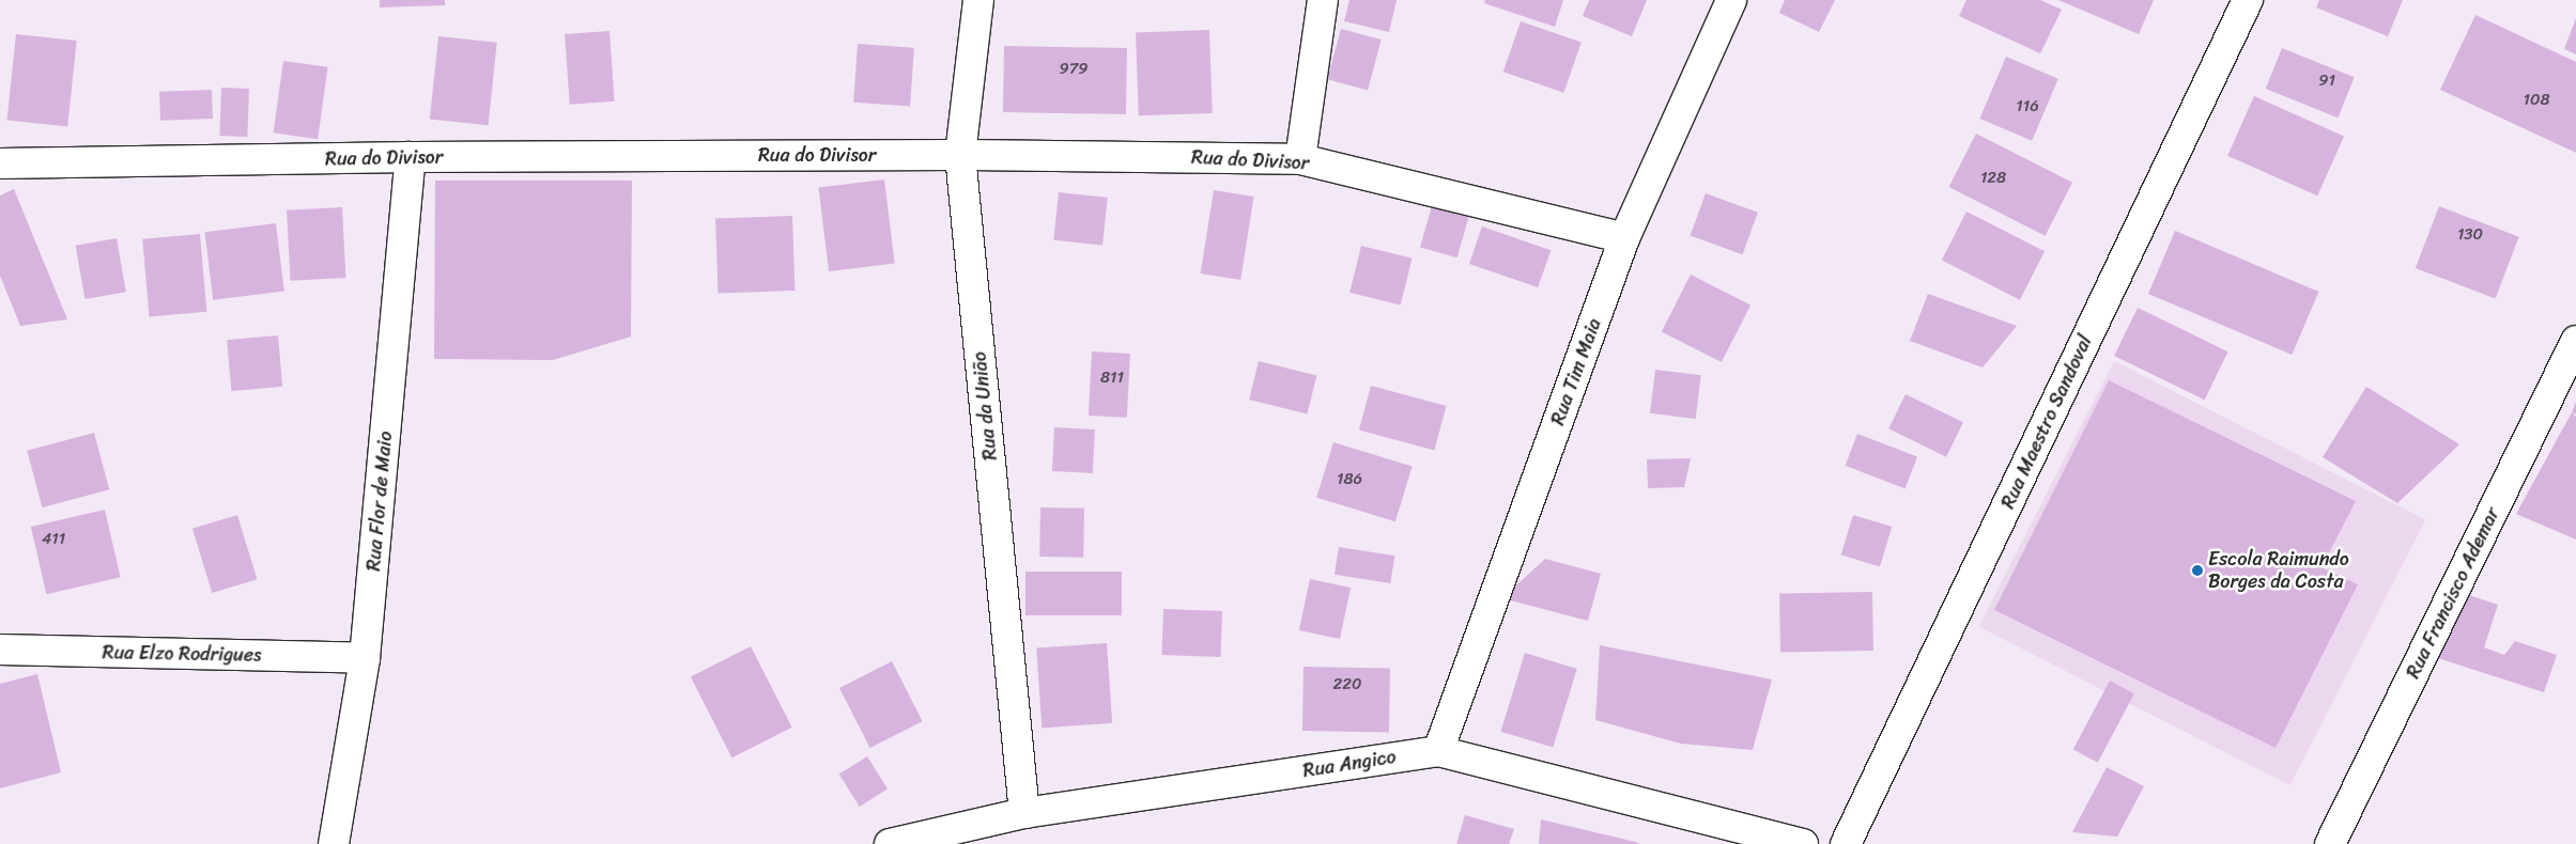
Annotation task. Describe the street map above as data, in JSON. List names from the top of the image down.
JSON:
{
  "streets": {
    "street": [
      "Rua do Divisor",
      "Rua Tim Maia",
      "Rua da União",
      "Rua Maestro Sandoval",
      "Rua Flor de Maio",
      "Rua Francisco Ademar",
      "Rua Elzo Rodrigues",
      "Rua Angico"
    ]
  },
  "crossings": [
    ["Rua do Divisor", "Rua Tim Maia"],
    ["Rua do Divisor", "Rua da União"],
    ["Rua do Divisor", "Rua Flor de Maio"],
    ["Rua Tim Maia", "Rua Angico"],
    ["Rua da União", "Rua Angico"],
    ["Rua Flor de Maio", "Rua Elzo Rodrigues"]
  ],
  "places": ["Escola Raimundo Borges da Costa"],
  "house_numbers": [
    "979",
    "91",
    "108",
    "116",
    "128",
    "130",
    "811",
    "186",
    "411",
    "220"
  ]
}
